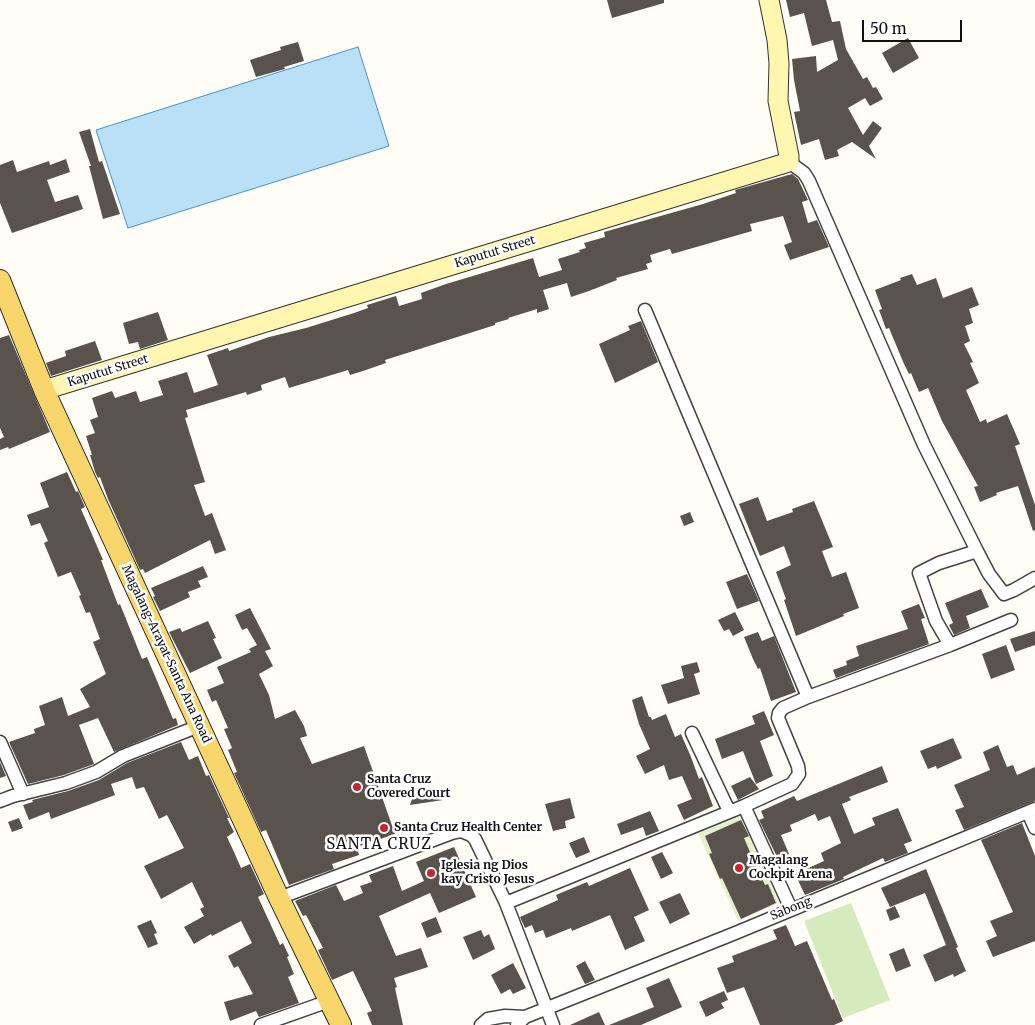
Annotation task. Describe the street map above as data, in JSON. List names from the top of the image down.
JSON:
{
  "streets": {
    "main road": ["Magalang-Arayat-Santa Ana Road"],
    "street": ["Kaputut Street", "Sabong"]
  },
  "crossings": [
    ["Kaputut Street", "Magalang-Arayat-Santa Ana Road"]
  ],
  "districts": ["SANTA CRUZ"],
  "places": [
    "Santa Cruz Covered Court",
    "Santa Cruz Health Center",
    "Magalang Cockpit Arena",
    "Iglesia ng Dios kay Cristo Jesus"
  ],
  "scale_bar": "50 m"
}
